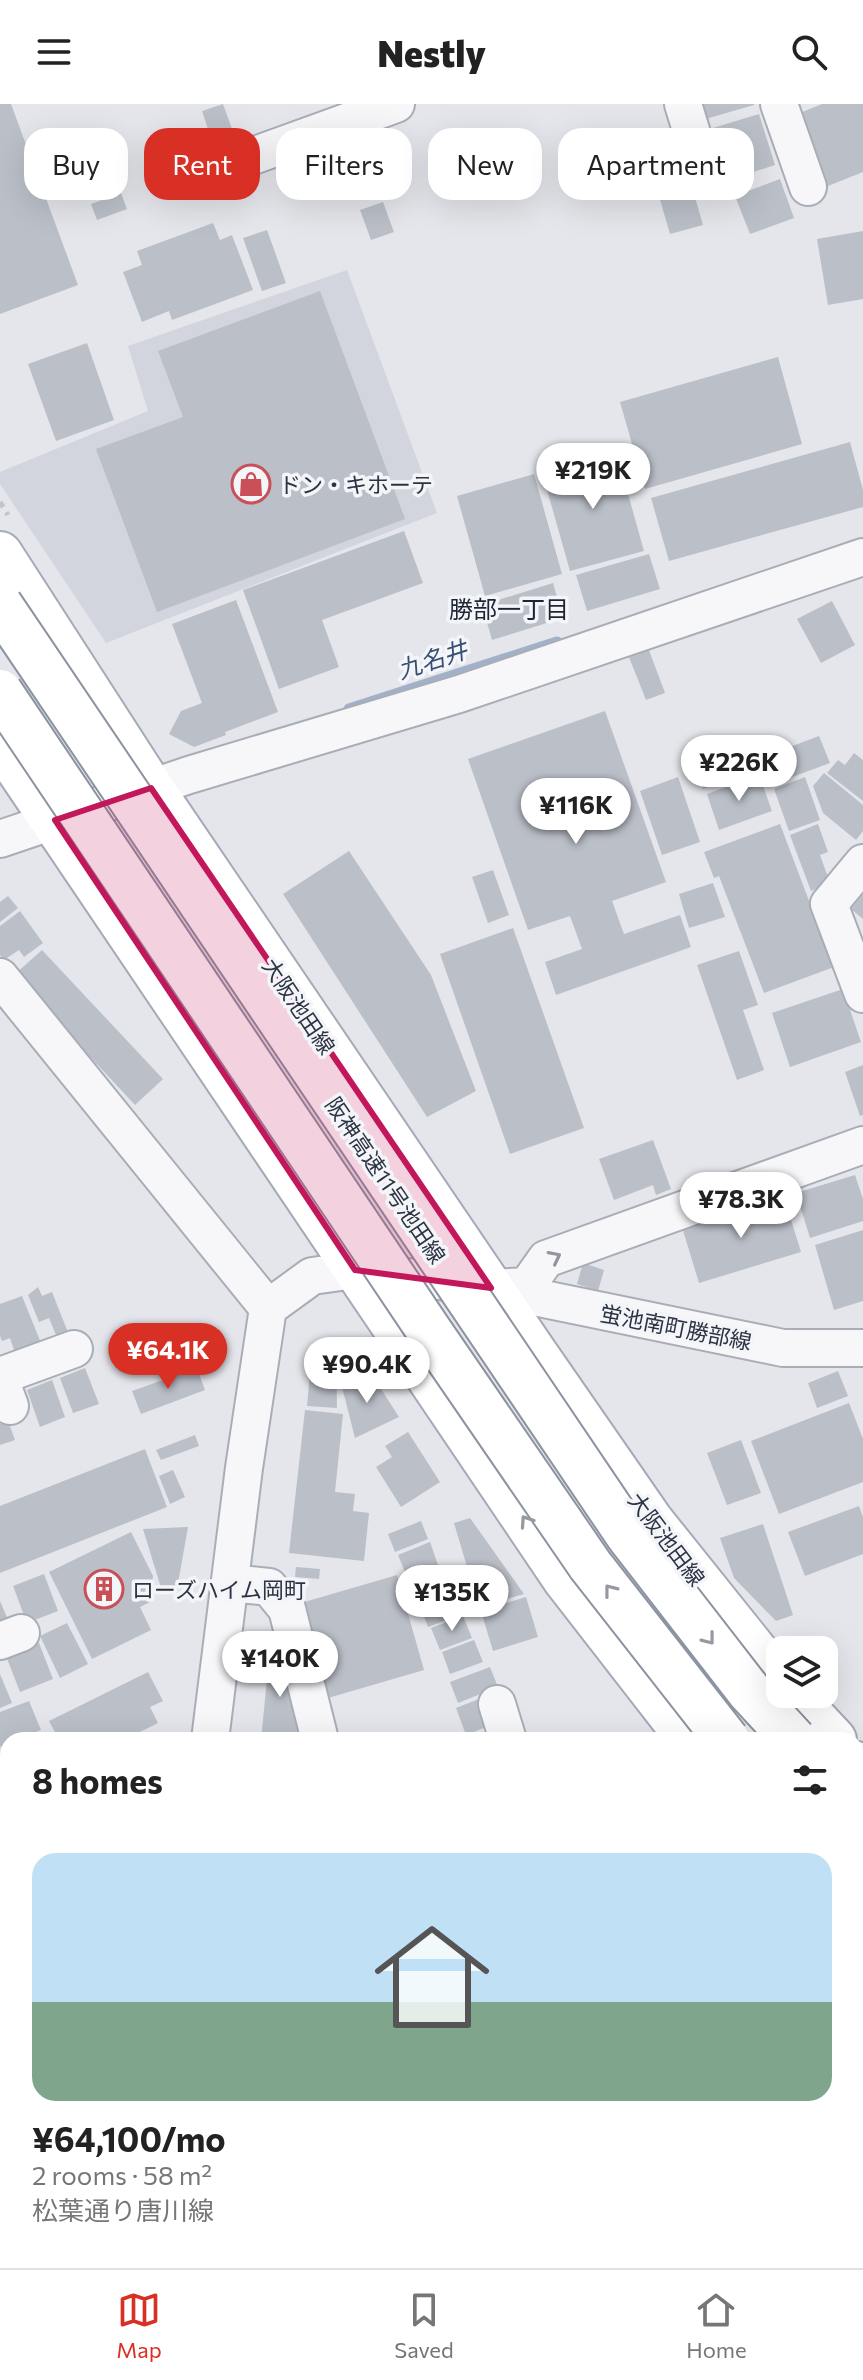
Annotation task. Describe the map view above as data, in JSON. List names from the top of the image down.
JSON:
{
  "streets": {
    "main road": ["大阪池田線", "阪神高速11号池田線"],
    "street": ["蛍池南町勝部線"]
  },
  "crossings": [
    ["大阪池田線", "蛍池南町勝部線"]
  ],
  "districts": ["勝部一丁目"],
  "water": ["九名井"],
  "places": {
    "shop": ["ドン・キホーテ"],
    "building": ["ローズハイム岡町"]
  },
  "page": {
    "header": "Nestly",
    "chip": [
      "Buy",
      "Rent",
      "Filters",
      "New",
      "Apartment"
    ],
    "price": [
      "¥219K",
      "¥226K",
      "¥116K",
      "¥78.3K",
      "¥64.1K",
      "¥90.4K",
      "¥135K",
      "¥140K"
    ],
    "heading": "8 homes",
    "list": [
      {
        "name": "¥64,100/mo",
        "note": "2 rooms · 58 m² · 松葉通り唐川線"
      }
    ],
    "tabs": ["Map", "Saved", "Home"]
  }
}
